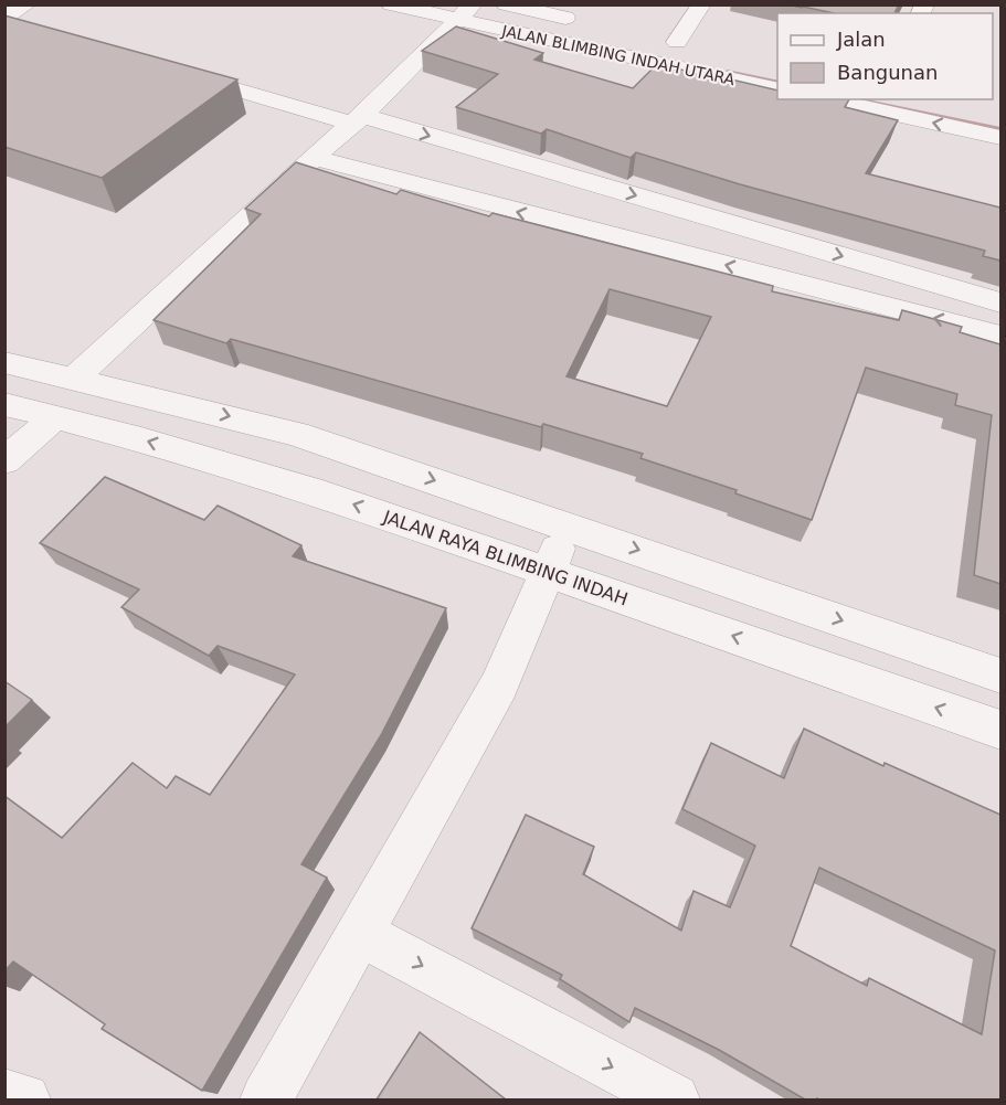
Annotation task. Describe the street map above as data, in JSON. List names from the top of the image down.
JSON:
{
  "streets": {
    "street": ["JALAN BLIMBING INDAH UTARA", "JALAN RAYA BLIMBING INDAH"]
  },
  "legend": ["Jalan", "Bangunan"]
}
